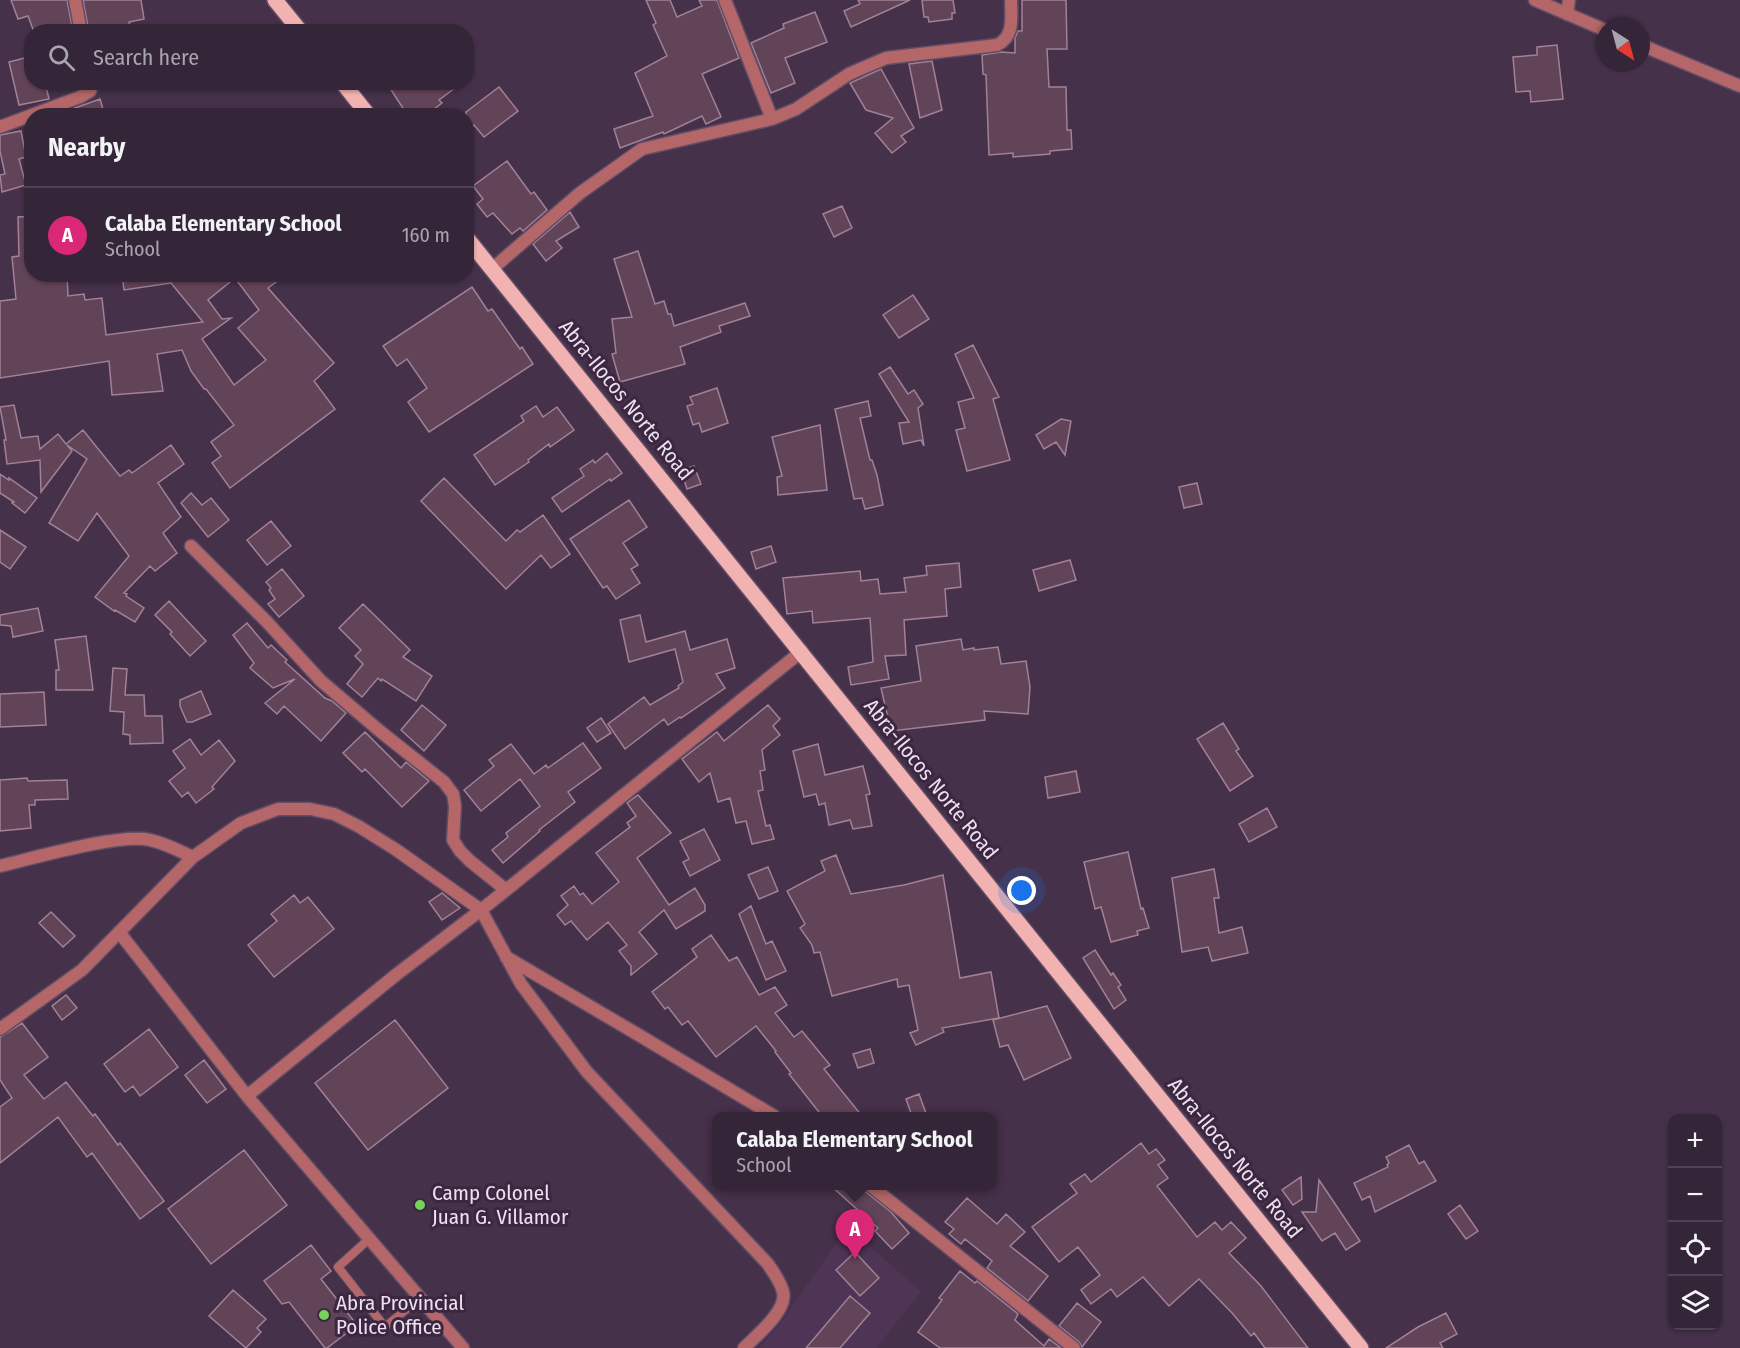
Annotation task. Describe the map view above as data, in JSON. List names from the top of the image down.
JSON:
{
  "streets": {
    "main road": ["Abra-Ilocos Norte Road"]
  },
  "places": ["Camp Colonel Juan G. Villamor", "Abra Provincial Police Office"],
  "north": "bottom right",
  "page": {
    "search": "Search here",
    "heading": "Nearby",
    "list": [
      {
        "mark": "A",
        "name": "Calaba Elementary School",
        "note": "School",
        "value": "160 m"
      }
    ],
    "popup": ["Calaba Elementary School", "School"],
    "map_buttons": ["+", "−"],
    "pins": "A"
  }
}
